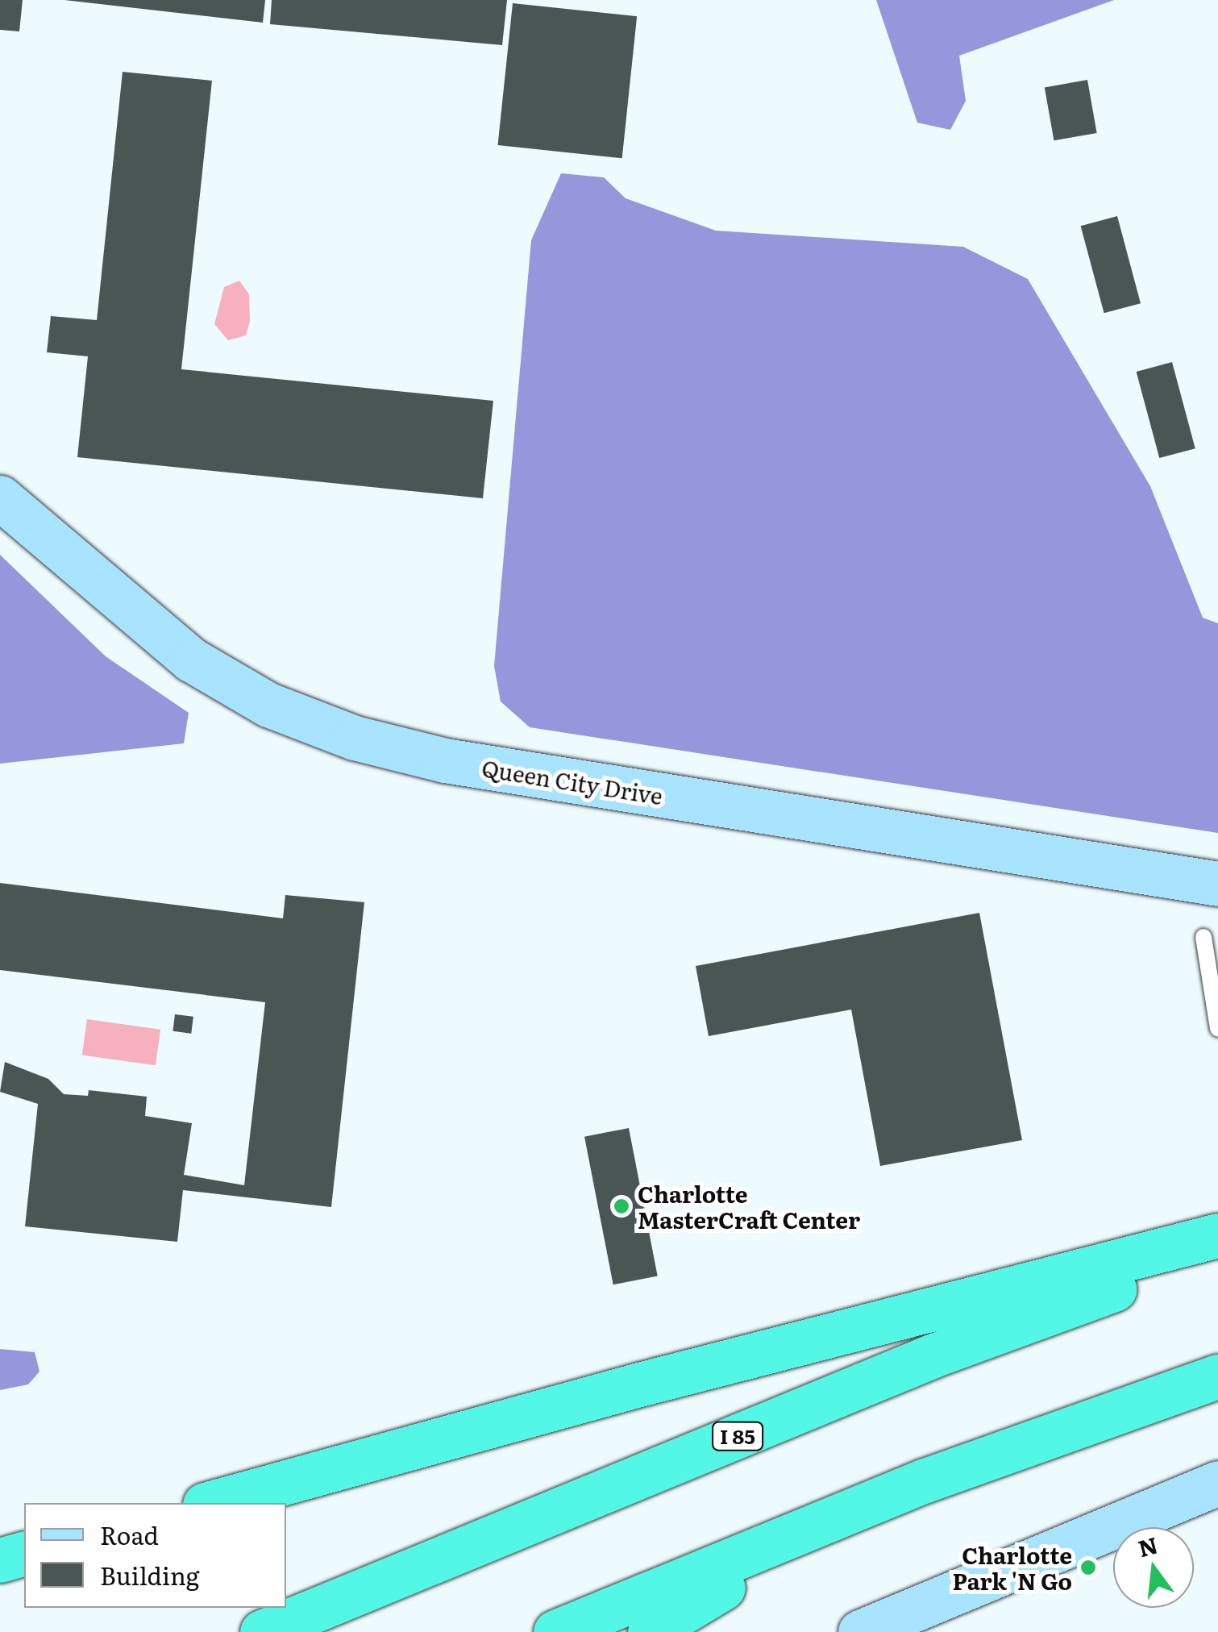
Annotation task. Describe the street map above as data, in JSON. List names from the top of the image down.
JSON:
{
  "streets": {
    "highway": ["I 85"],
    "street": ["Queen City Drive"]
  },
  "places": ["Charlotte MasterCraft Center", "Charlotte Park 'N Go"],
  "legend": ["Road", "Building"],
  "north": "top"
}
